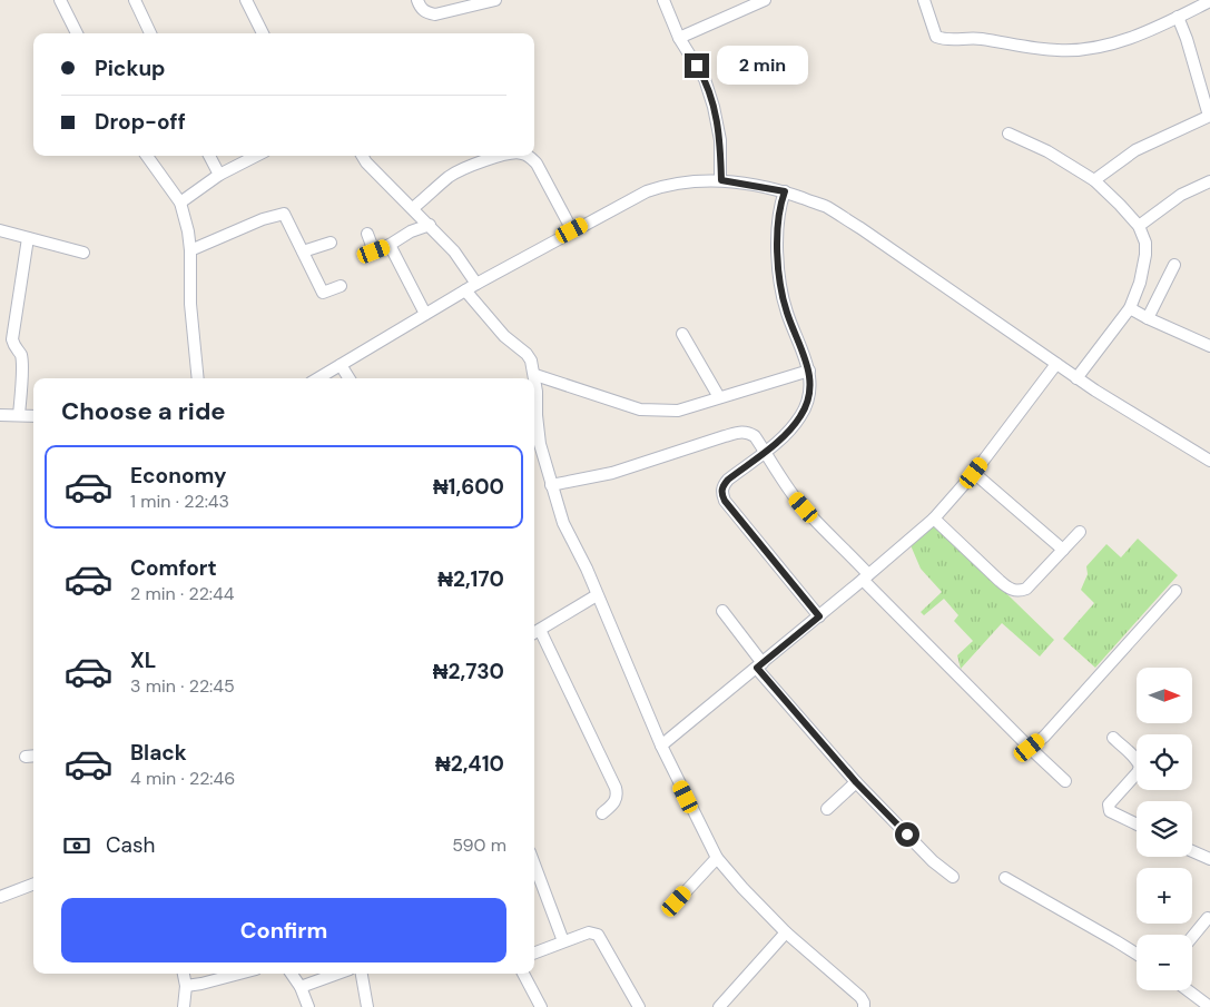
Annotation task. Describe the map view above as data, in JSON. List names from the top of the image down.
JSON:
{
  "north": "right",
  "page": {
    "banner": ["Pickup", "Drop-off"],
    "bubble": "2 min",
    "heading": "Choose a ride",
    "list": [
      {
        "name": "Economy",
        "note": "1 min · 22:43",
        "value": "₦1,600"
      },
      {
        "name": "Comfort",
        "note": "2 min · 22:44",
        "value": "₦2,170"
      },
      {
        "name": "XL",
        "note": "3 min · 22:45",
        "value": "₦2,730"
      },
      {
        "name": "Black",
        "note": "4 min · 22:46",
        "value": "₦2,410"
      }
    ],
    "map_buttons": ["+", "−"],
    "pay": ["Cash", "590 m"],
    "buttons": "Confirm"
  }
}
